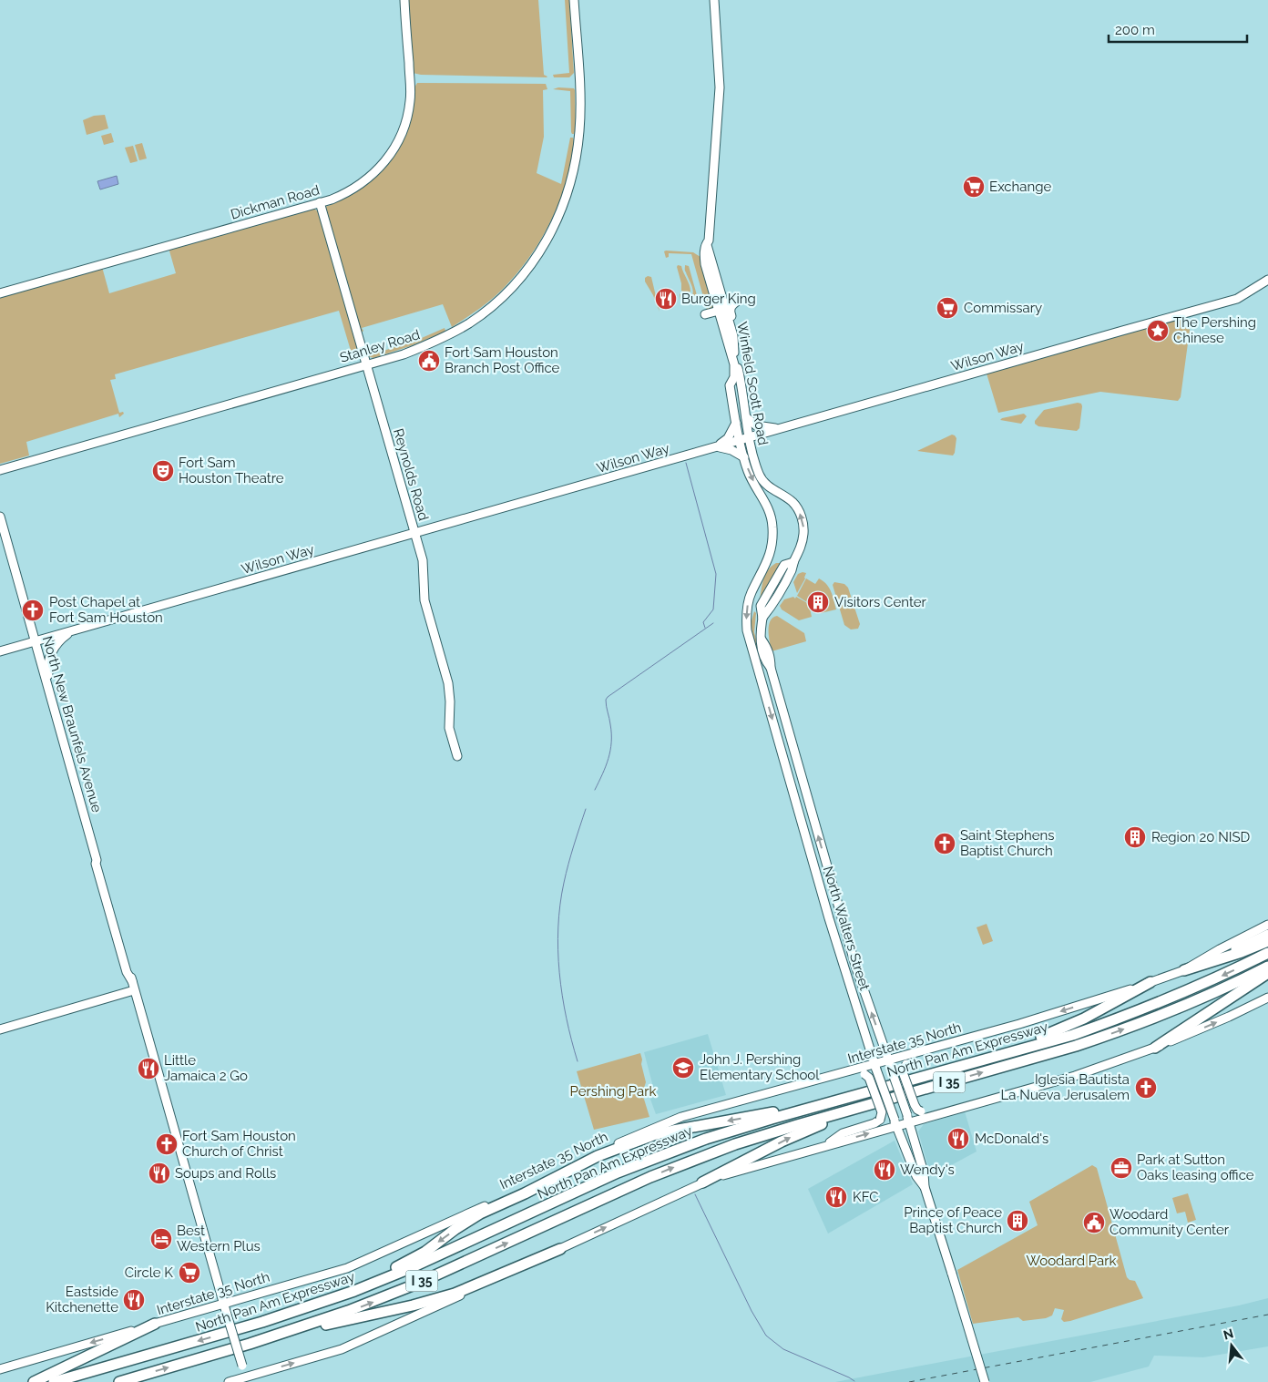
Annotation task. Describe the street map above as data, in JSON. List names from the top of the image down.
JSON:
{
  "streets": {
    "highway": ["North Pan Am Expressway", "I 35"],
    "street": [
      "Dickman Road",
      "Stanley Road",
      "Wilson Way",
      "Winfield Scott Road",
      "Reynolds Road",
      "North New Braunfels Avenue",
      "North Walters Street",
      "Interstate 35 North"
    ]
  },
  "crossings": [
    ["Dickman Road", "Reynolds Road"],
    ["Stanley Road", "Reynolds Road"],
    ["Wilson Way", "Winfield Scott Road"],
    ["Wilson Way", "Reynolds Road"],
    ["Wilson Way", "North New Braunfels Avenue"],
    ["Winfield Scott Road", "North Walters Street"],
    ["North New Braunfels Avenue", "Interstate 35 North"],
    ["North Walters Street", "Interstate 35 North"]
  ],
  "parks": ["Pershing Park", "Woodard Park"],
  "places": {
    "supermarket": ["Exchange", "Commissary", "Circle K"],
    "restaurant": [
      "Burger King",
      "Little Jamaica 2 Go",
      "McDonald's",
      "Wendy's",
      "Soups and Rolls",
      "KFC",
      "Eastside Kitchenette"
    ],
    "place": ["The Pershing Chinese"],
    "public building": ["Fort Sam Houston Branch Post Office", "Woodard Community Center"],
    "theatre": ["Fort Sam Houston Theatre"],
    "building": ["Visitors Center", "Region 20 NISD", "Prince of Peace Baptist Church"],
    "church": [
      "Post Chapel at Fort Sam Houston",
      "Saint Stephens Baptist Church",
      "Iglesia Bautista La Nueva Jerusalem",
      "Fort Sam Houston Church of Christ"
    ],
    "school or university": ["John J. Pershing Elementary School"],
    "office": ["Park at Sutton Oaks leasing office"],
    "hotel": ["Best Western Plus"]
  },
  "scale_bar": "200 m",
  "north": "top"
}
